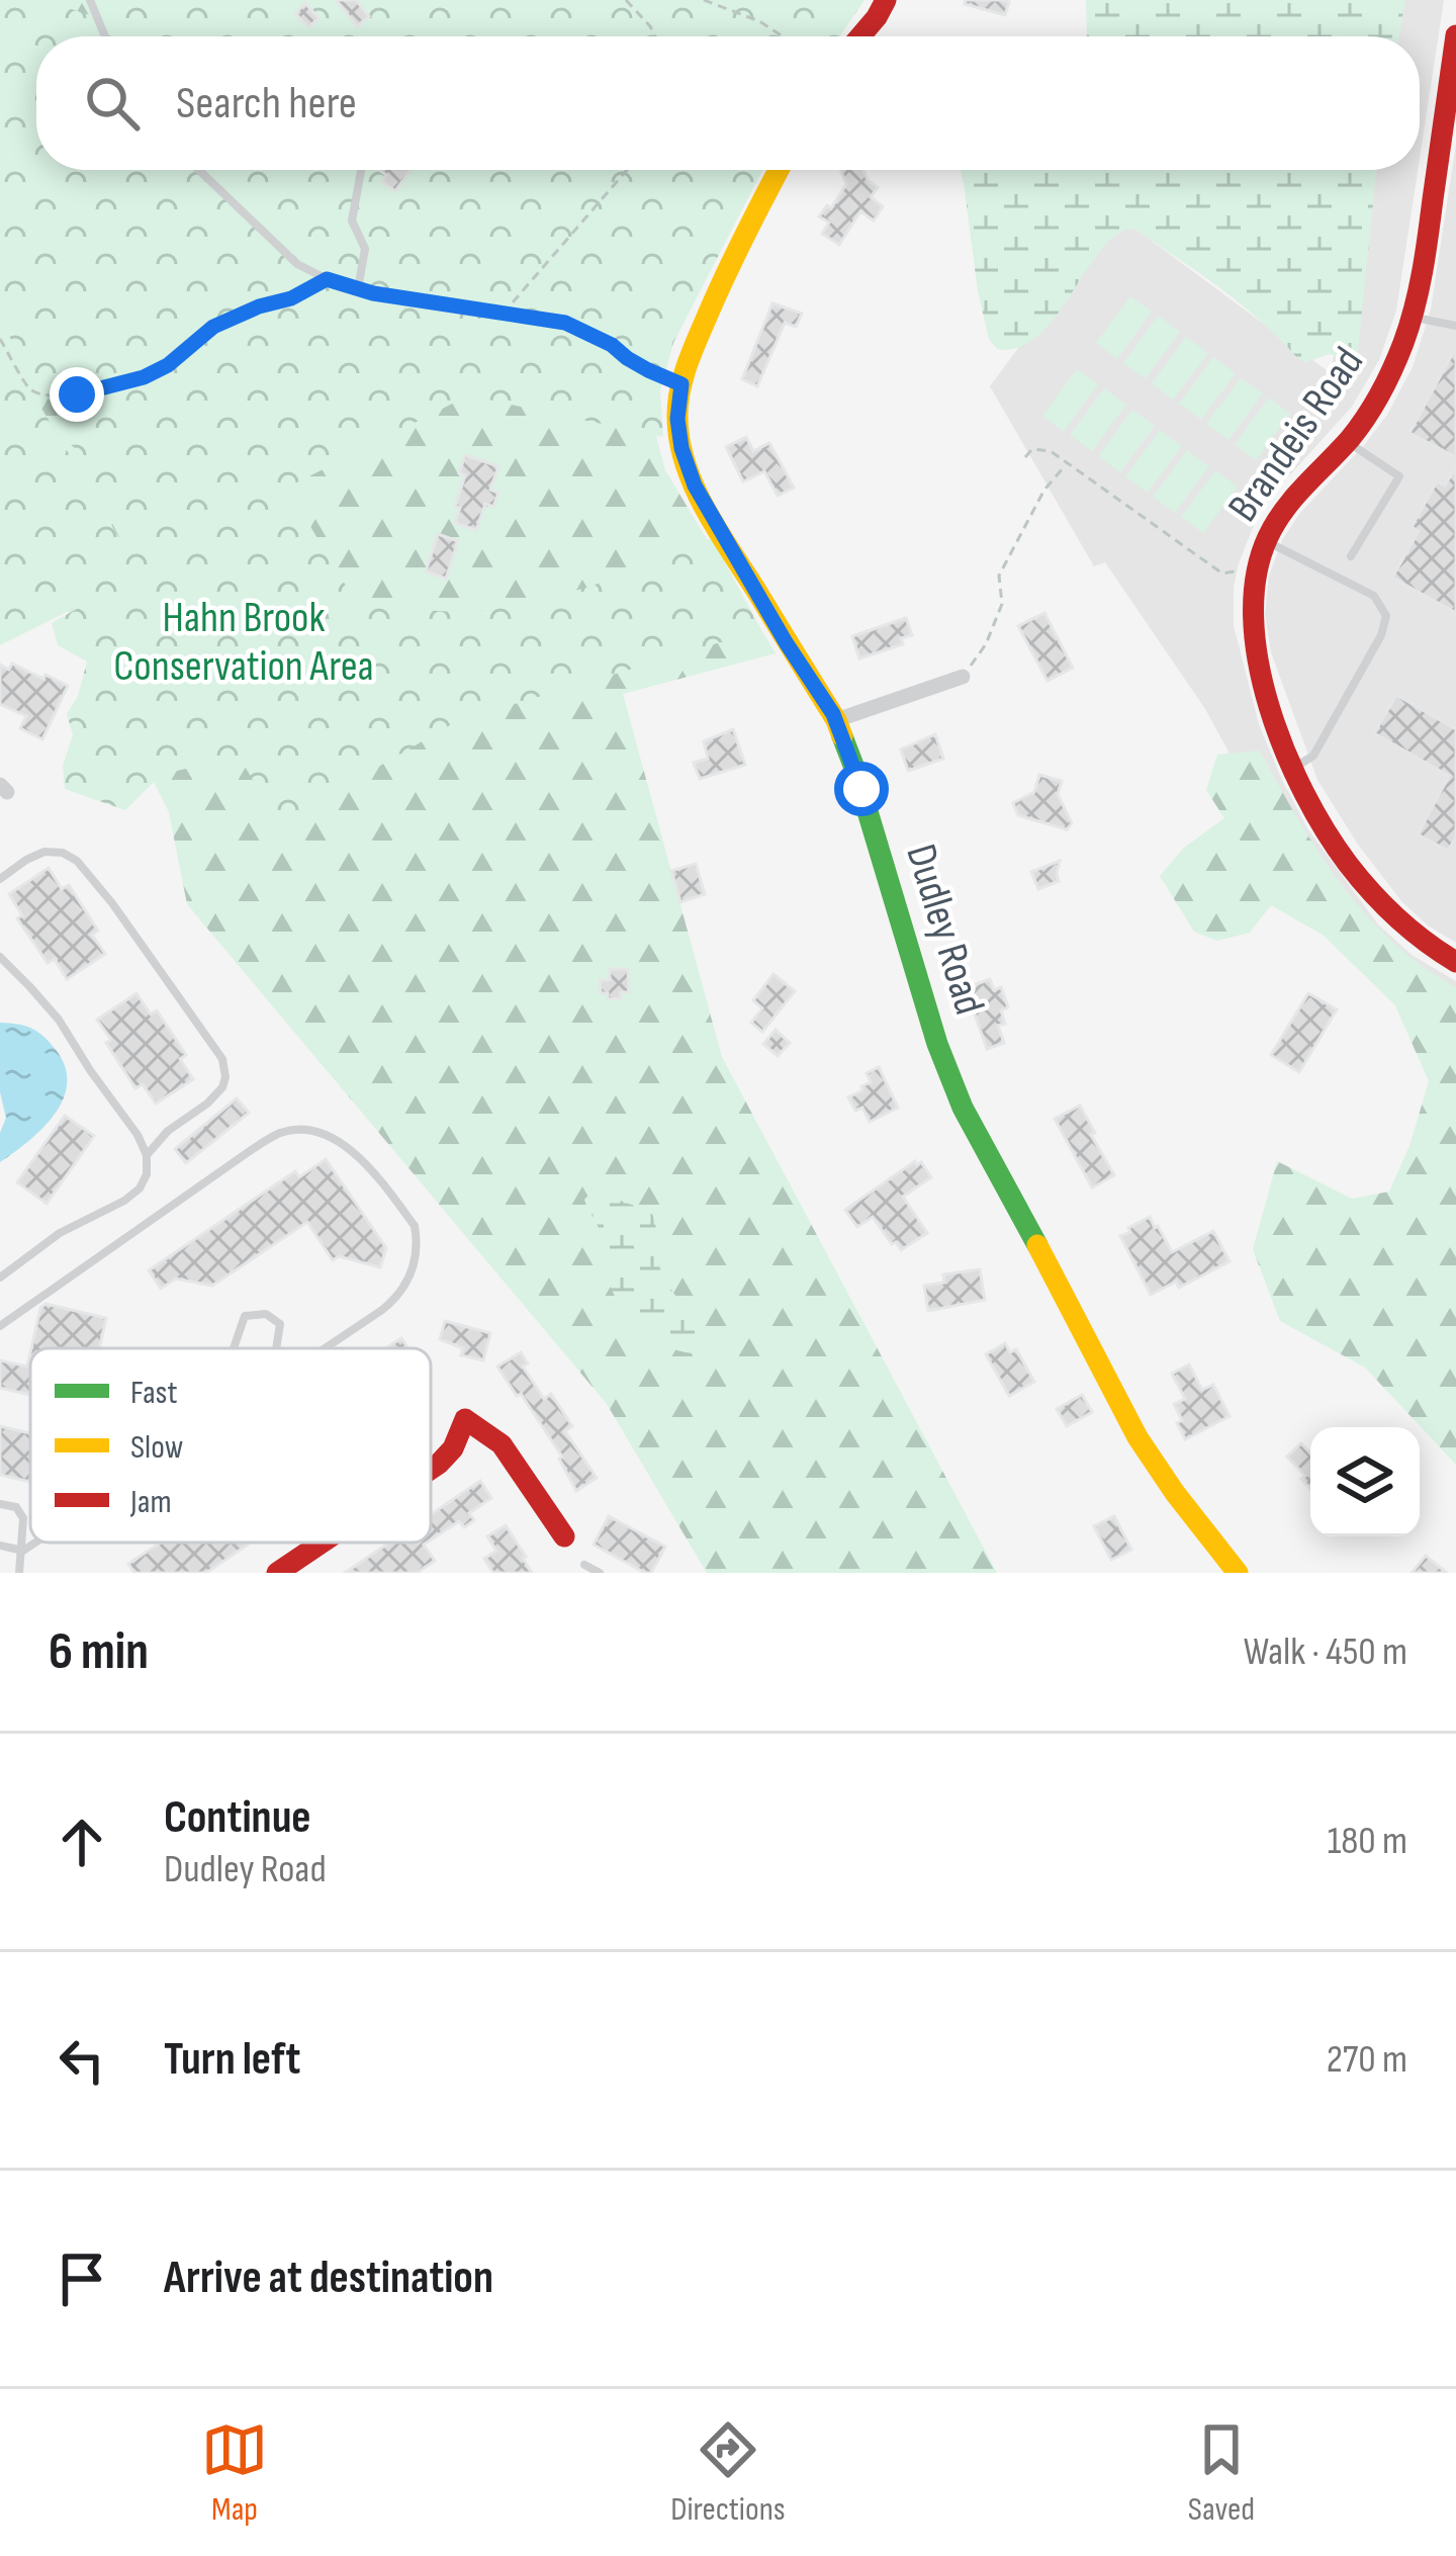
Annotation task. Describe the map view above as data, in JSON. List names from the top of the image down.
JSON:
{
  "streets": {
    "street": ["Brandeis Road", "Dudley Road"]
  },
  "parks": ["Hahn Brook Conservation Area"],
  "legend": ["Fast", "Slow", "Jam"],
  "page": {
    "search": "Search here",
    "heading": ["6 min", "Walk · 450 m"],
    "list": [
      ["Continue", "Dudley Road", "180 m"],
      ["Turn left", "270 m"],
      "Arrive at destination"
    ],
    "nav": ["Map", "Directions", "Saved"]
  }
}
